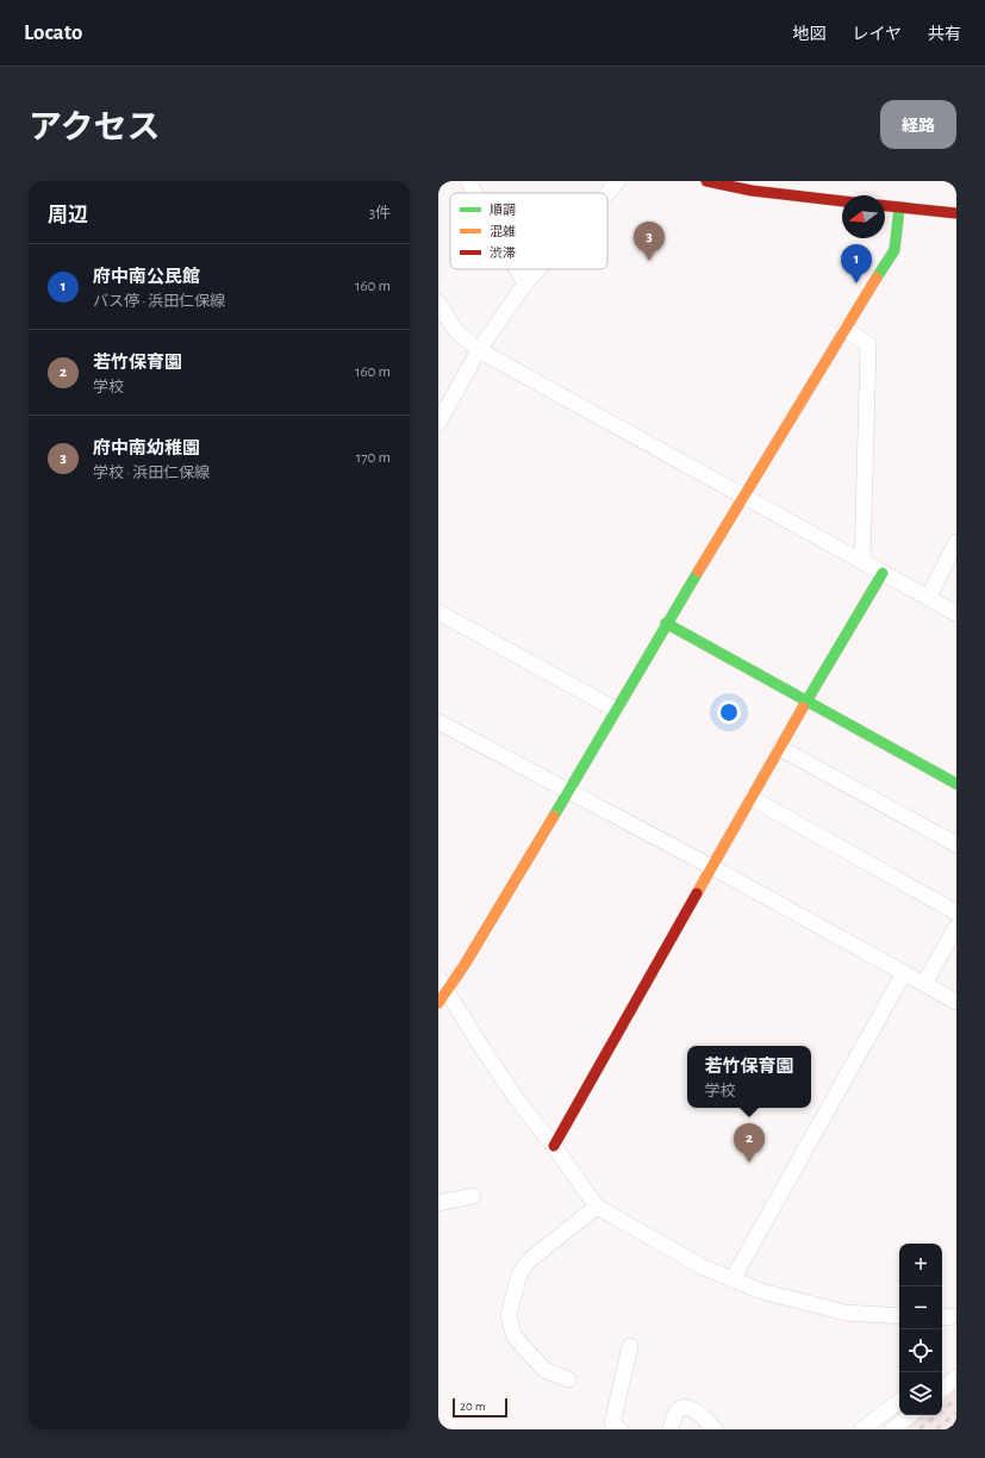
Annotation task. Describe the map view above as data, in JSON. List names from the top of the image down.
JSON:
{
  "legend": ["順調", "混雑", "渋滞"],
  "scale_bar": "20 m",
  "north": "left",
  "page": {
    "header": "Locato",
    "nav": ["地図", "レイヤ", "共有"],
    "title": "アクセス",
    "buttons": "経路",
    "heading": ["周辺", "3件"],
    "pins": ["3", "1", "2"],
    "list": [
      {
        "mark": "1",
        "name": "府中南公民館",
        "note": "バス停 · 浜田仁保線",
        "value": "160 m"
      },
      {
        "mark": "2",
        "name": "若竹保育園",
        "note": "学校",
        "value": "160 m"
      },
      {
        "mark": "3",
        "name": "府中南幼稚園",
        "note": "学校 · 浜田仁保線",
        "value": "170 m"
      }
    ],
    "popup": ["若竹保育園", "学校"],
    "map_buttons": ["+", "−"],
    "scale": "20 m"
  }
}
